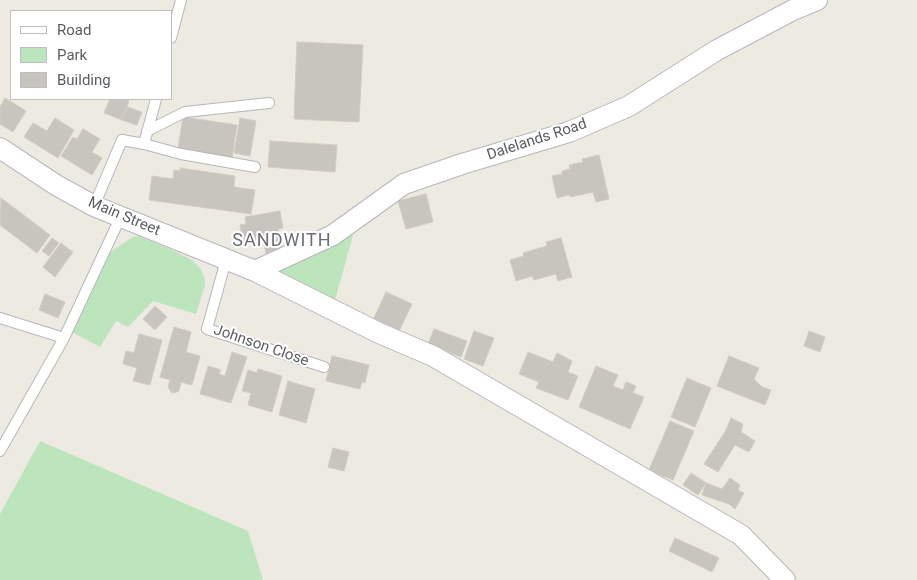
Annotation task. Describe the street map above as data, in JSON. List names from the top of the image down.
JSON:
{
  "streets": {
    "street": ["Dalelands Road", "Main Street"],
    "lane": ["Johnson Close"]
  },
  "crossings": [
    ["Dalelands Road", "Main Street"],
    ["Main Street", "Johnson Close"]
  ],
  "districts": ["SANDWITH"],
  "legend": ["Road", "Park", "Building"]
}
